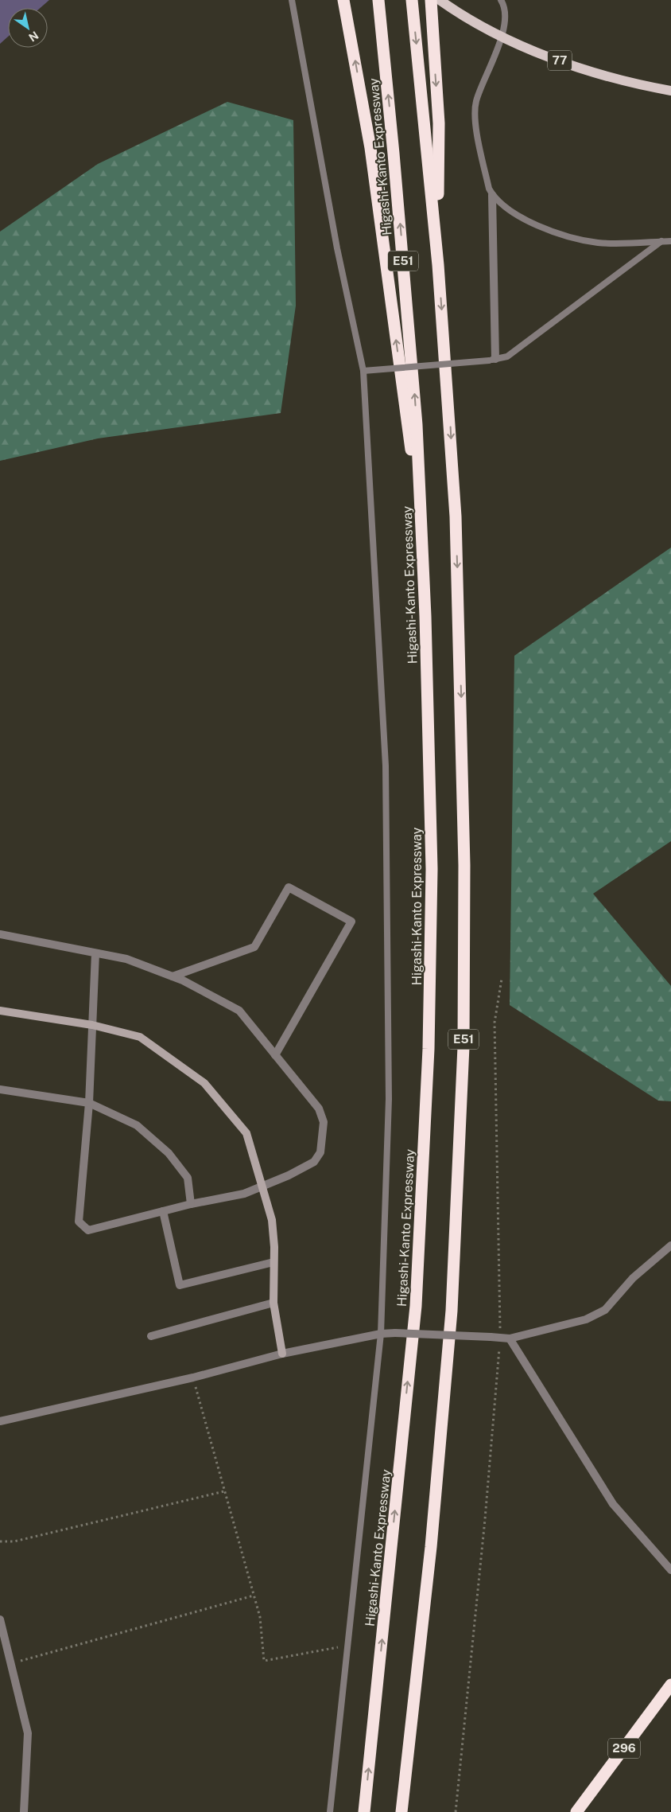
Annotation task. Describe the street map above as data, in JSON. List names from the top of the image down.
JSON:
{
  "streets": {
    "highway": ["Higashi-Kanto Expressway", "E51", "296"],
    "main road": ["77"]
  },
  "north": "bottom right"
}
